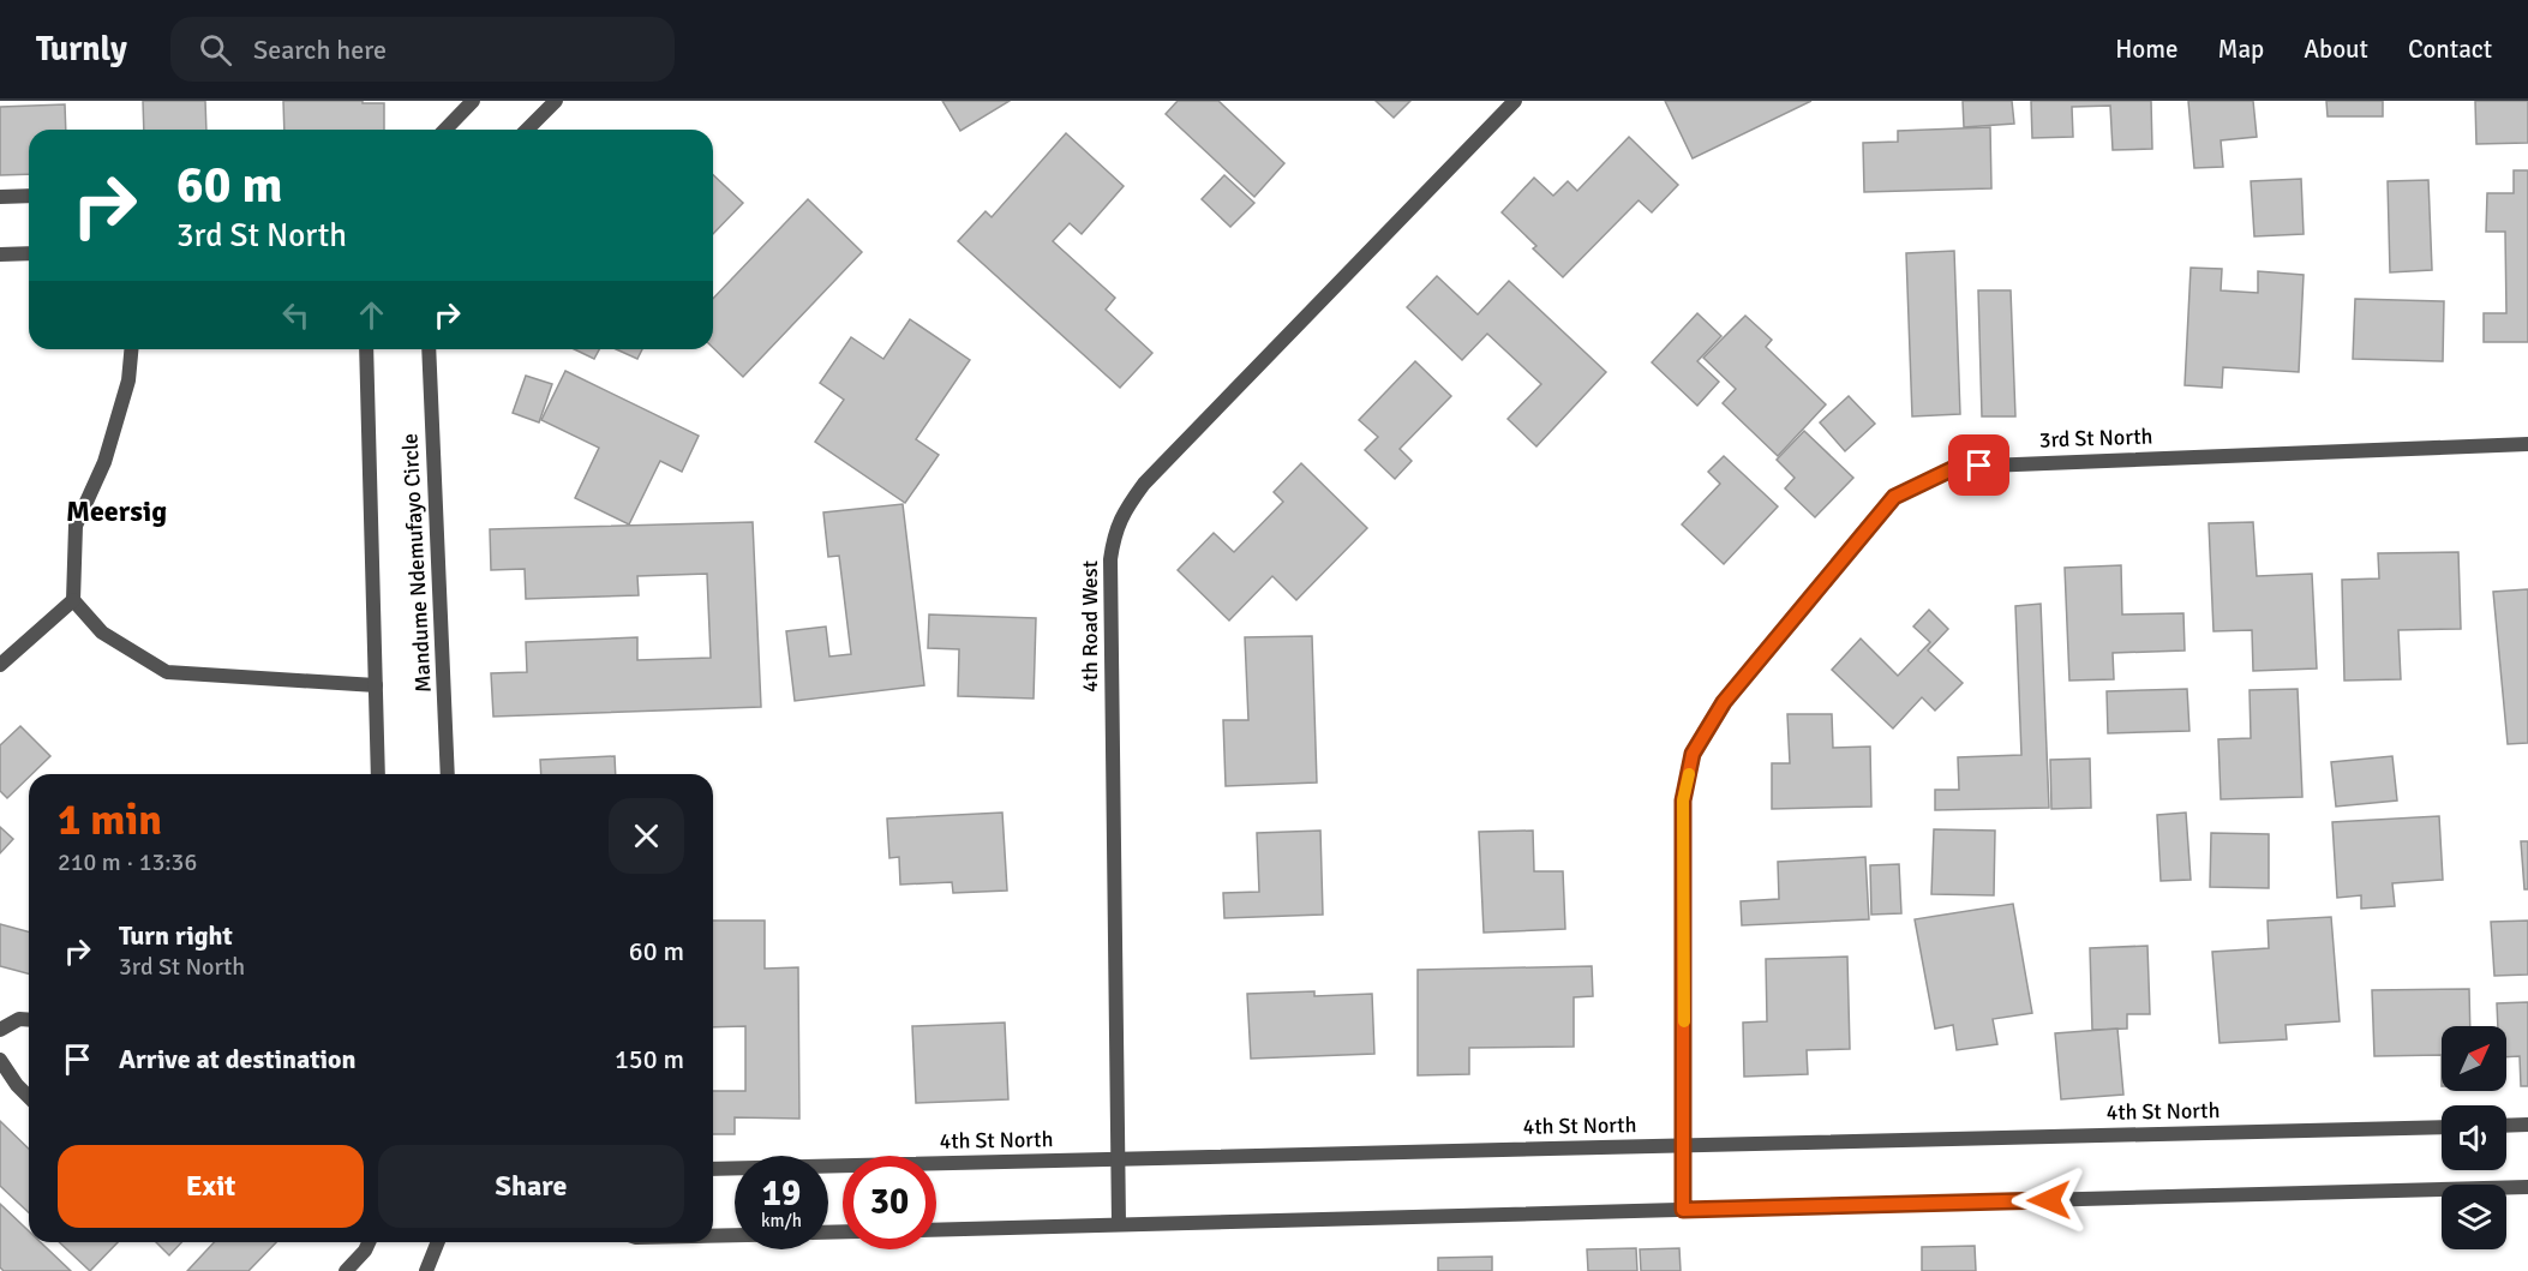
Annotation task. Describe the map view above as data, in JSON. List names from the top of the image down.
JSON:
{
  "streets": {
    "street": [
      "3rd St North",
      "Mandume Ndemufayo Circle",
      "4th Road West",
      "4th St North"
    ]
  },
  "crossings": [
    ["3rd St North", "4th St North"],
    ["4th Road West", "4th St North"]
  ],
  "districts": ["Meersig"],
  "north": "top right",
  "page": {
    "header": "Turnly",
    "search": "Search here",
    "nav": [
      "Home",
      "Map",
      "About",
      "Contact"
    ],
    "turn": ["60 m", "3rd St North"],
    "heading": ["1 min", "210 m · 13:36"],
    "list": [
      {
        "name": "Turn right",
        "note": "3rd St North",
        "value": "60 m"
      },
      {
        "name": "Arrive at destination",
        "value": "150 m"
      }
    ],
    "buttons": ["Exit", "Share"],
    "speed": "19 km/h",
    "limit": "30"
  }
}
